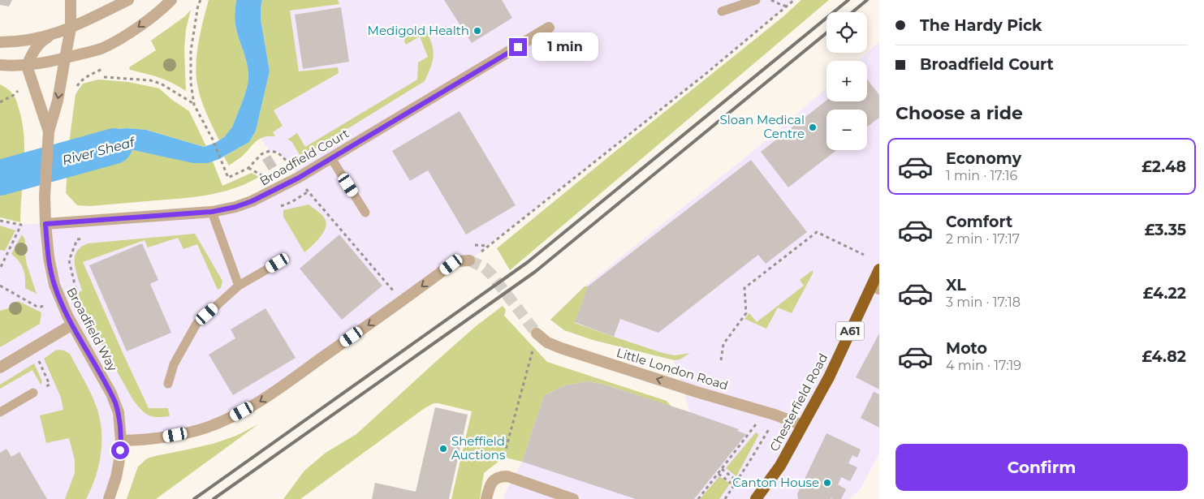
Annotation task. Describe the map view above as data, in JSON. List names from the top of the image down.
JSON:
{
  "streets": {
    "highway": ["A61", "Chesterfield Road"],
    "street": ["Broadfield Court", "Broadfield Way", "Little London Road"]
  },
  "crossings": [
    ["Broadfield Court", "Broadfield Way"],
    ["Little London Road", "Chesterfield Road"]
  ],
  "one_way": ["Little London Road"],
  "water": ["River Sheaf"],
  "places": [
    "Medigold Health",
    "Sloan Medical Centre",
    "Sheffield Auctions",
    "Canton House"
  ],
  "page": {
    "banner": ["The Hardy Pick", "Broadfield Court"],
    "map_buttons": ["+", "−"],
    "bubble": "1 min",
    "heading": "Choose a ride",
    "list": [
      {
        "name": "Economy",
        "note": "1 min · 17:16",
        "value": "£2.48"
      },
      {
        "name": "Comfort",
        "note": "2 min · 17:17",
        "value": "£3.35"
      },
      {
        "name": "XL",
        "note": "3 min · 17:18",
        "value": "£4.22"
      },
      {
        "name": "Moto",
        "note": "4 min · 17:19",
        "value": "£4.82"
      }
    ],
    "buttons": "Confirm"
  }
}
